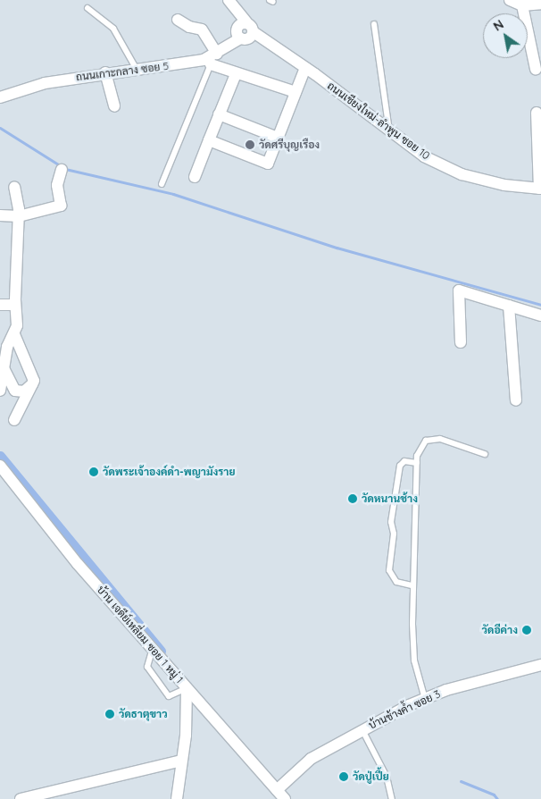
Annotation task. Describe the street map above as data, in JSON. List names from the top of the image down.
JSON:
{
  "streets": {
    "street": [
      "ถนนเกาะกลาง ซอย 5",
      "ถนนเชียงใหม่-ลำพูน ซอย 10",
      "บ้าน เจดีย์เหลี่ยม ซอย 1 หมู่ 1",
      "บ้านช้างค้ำ ซอย 3"
    ]
  },
  "crossings": [
    ["ถนนเกาะกลาง ซอย 5", "ถนนเชียงใหม่-ลำพูน ซอย 10"],
    ["บ้าน เจดีย์เหลี่ยม ซอย 1 หมู่ 1", "บ้านช้างค้ำ ซอย 3"]
  ],
  "places": [
    "วัดศรีบุญเรือง",
    "วัดพระเจ้าองค์ดำ-พญามังราย",
    "วัดหนานช้าง",
    "วัดอีค่าง",
    "วัดธาตุขาว",
    "วัดปู่เปี้ย"
  ],
  "north": "top left"
}
